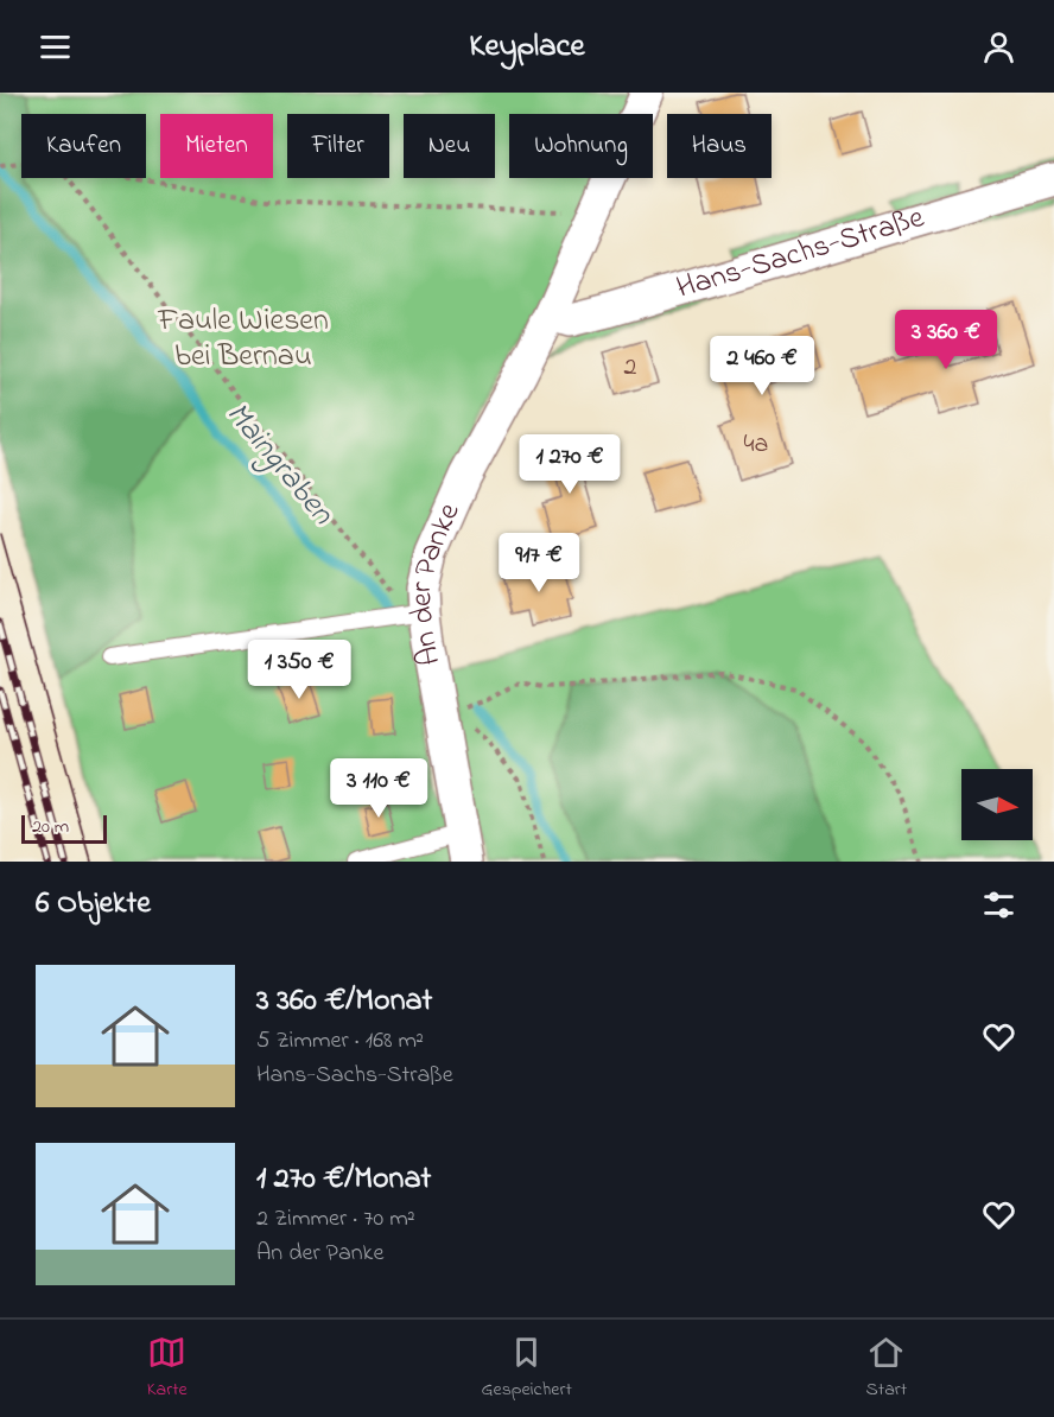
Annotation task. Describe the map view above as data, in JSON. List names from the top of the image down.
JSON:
{
  "streets": {
    "street": ["Hans-Sachs-Straße", "An der Panke"]
  },
  "crossings": [
    ["Hans-Sachs-Straße", "An der Panke"]
  ],
  "water": ["Maingraben"],
  "parks": ["Faule Wiesen bei Bernau"],
  "house_numbers": ["2", "4a"],
  "scale_bar": "20 m",
  "north": "right",
  "page": {
    "header": "Keyplace",
    "chip": [
      "Kaufen",
      "Mieten",
      "Filter",
      "Neu",
      "Wohnung",
      "Haus"
    ],
    "price": [
      "3 360 €",
      "2 460 €",
      "1 270 €",
      "917 €",
      "1 350 €",
      "3 110 €"
    ],
    "scale": "20 m",
    "heading": "6 Objekte",
    "list": [
      {
        "name": "3 360 €/Monat",
        "note": "5 Zimmer · 168 m² · Hans-Sachs-Straße"
      },
      {
        "name": "1 270 €/Monat",
        "note": "2 Zimmer · 70 m² · An der Panke"
      }
    ],
    "tabs": ["Karte", "Gespeichert", "Start"]
  }
}
